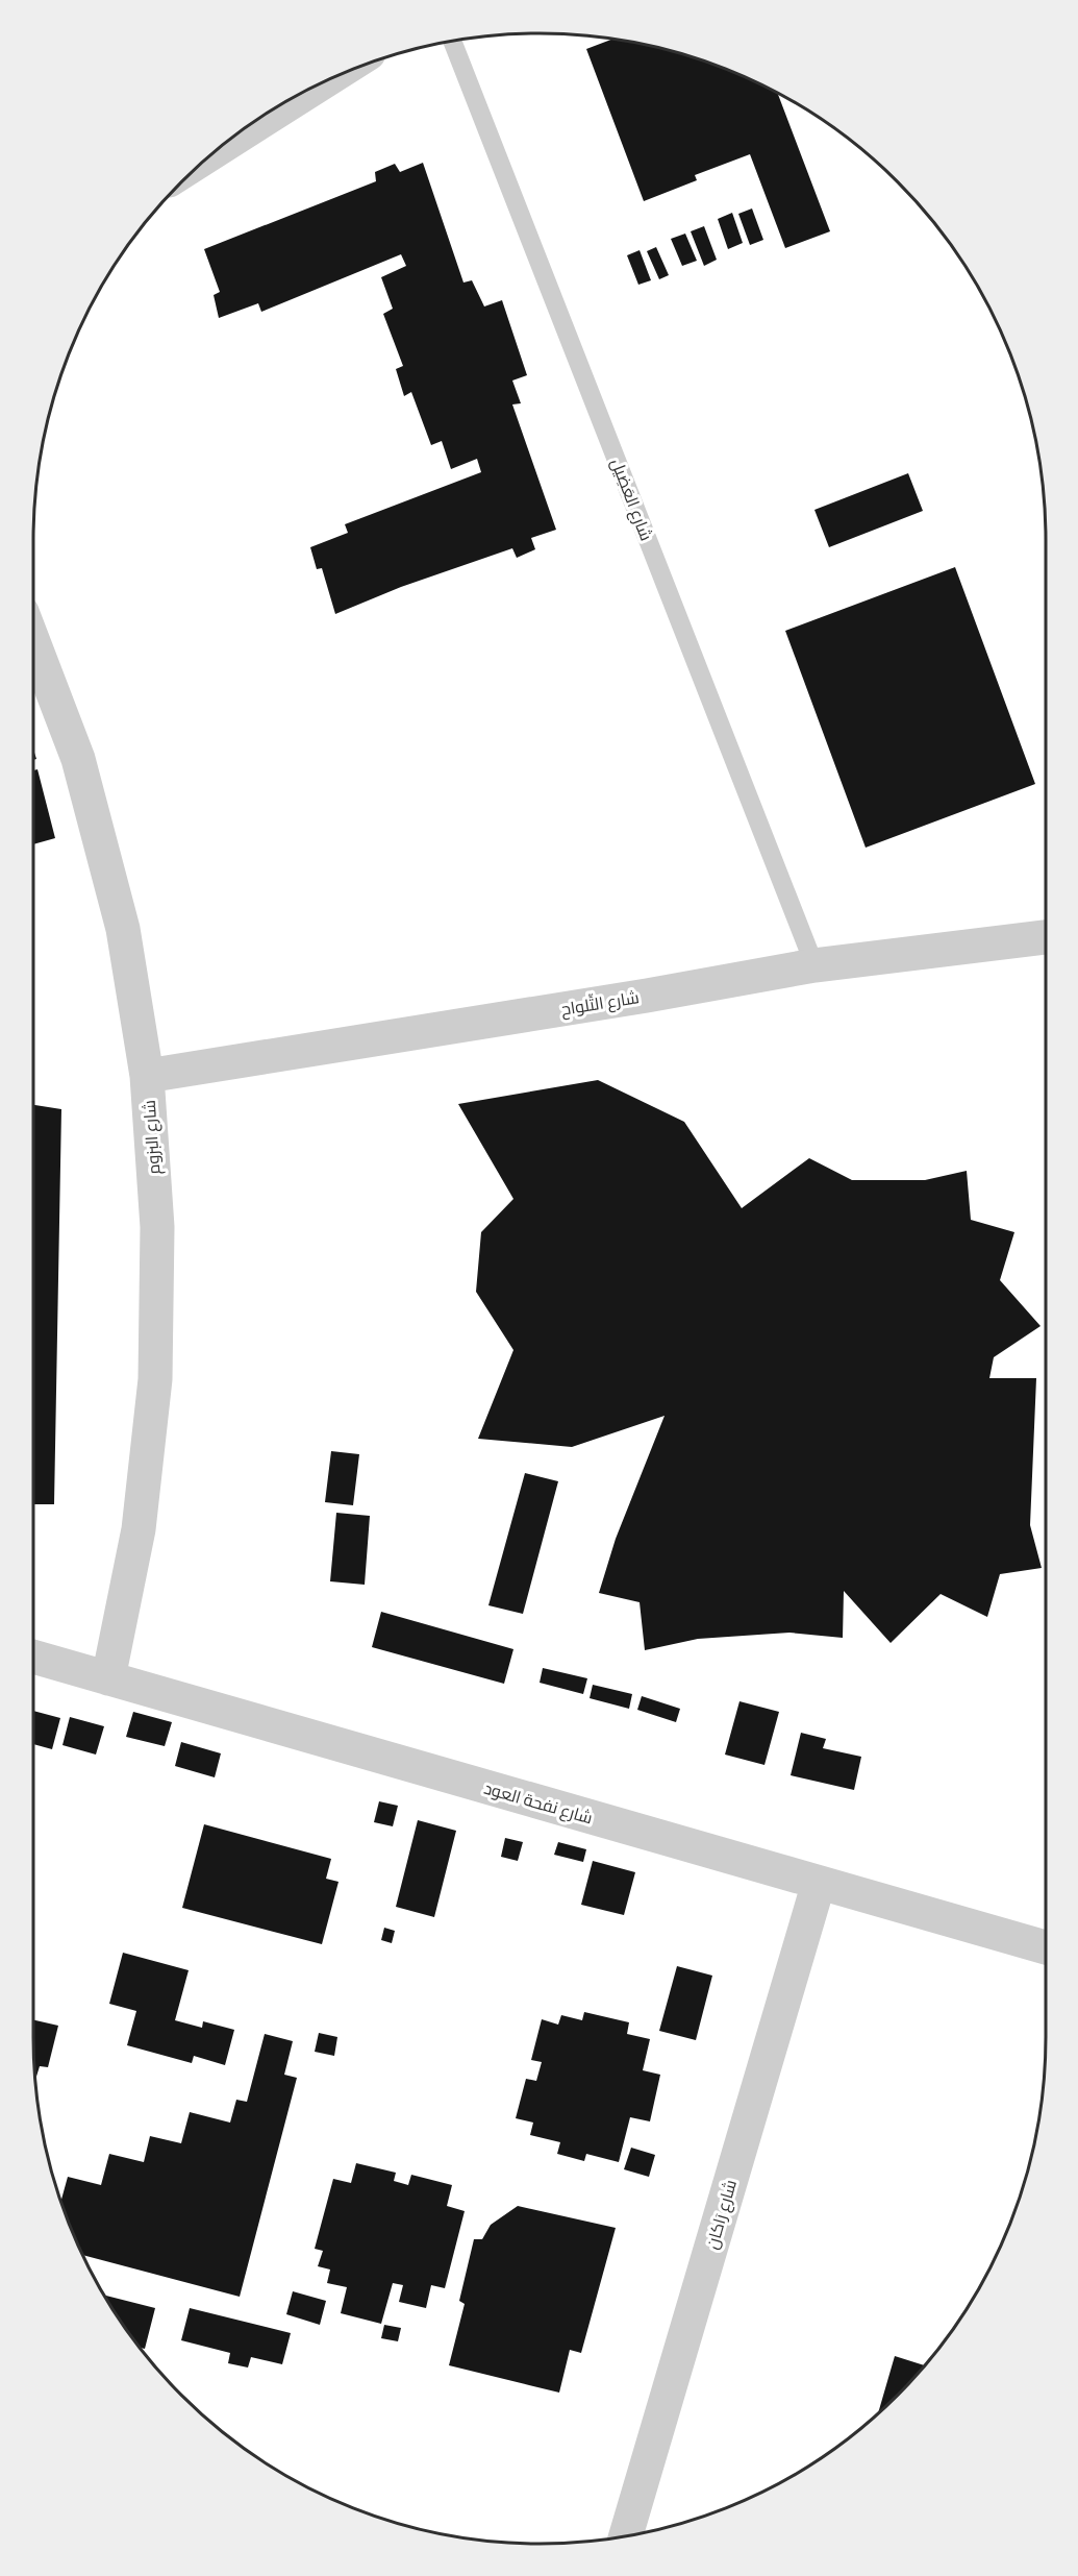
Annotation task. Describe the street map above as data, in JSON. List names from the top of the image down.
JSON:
{
  "streets": {
    "street": [
      "شارع التِّلواح",
      "شارع البزوم",
      "شارع نفحة العود",
      "شارع رَاكان"
    ],
    "lane": ["شارع العَضِيل"]
  },
  "crossings": [
    ["شارع العَضِيل", "شارع التِّلواح"],
    ["شارع التِّلواح", "شارع البزوم"],
    ["شارع البزوم", "شارع نفحة العود"],
    ["شارع نفحة العود", "شارع رَاكان"]
  ]
}
